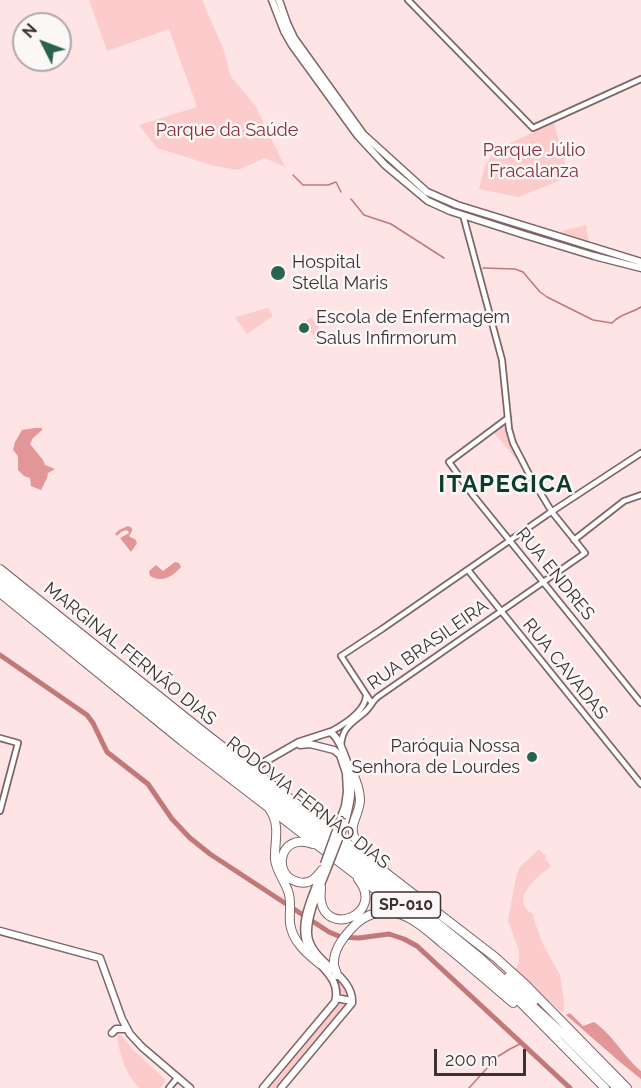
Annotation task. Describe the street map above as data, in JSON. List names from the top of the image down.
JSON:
{
  "streets": {
    "highway": ["MARGINAL FERNÃO DIAS", "RODOVIA FERNÃO DIAS", "SP-010"],
    "main road": ["RUA BRASILEIRA"],
    "street": ["RUA ENDRES", "RUA CAVADAS"]
  },
  "crossings": [
    ["RUA ENDRES", "RUA BRASILEIRA"],
    ["RUA BRASILEIRA", "MARGINAL FERNÃO DIAS"],
    ["RUA BRASILEIRA", "RUA CAVADAS"],
    ["MARGINAL FERNÃO DIAS", "RODOVIA FERNÃO DIAS"]
  ],
  "districts": ["ITAPEGICA"],
  "parks": ["Parque da Saúde", "Parque Júlio Fracalanza"],
  "places": ["Hospital Stella Maris", "Escola de Enfermagem Salus Infirmorum", "Paróquia Nossa Senhora de Lourdes"],
  "scale_bar": "200 m",
  "north": "top left"
}
